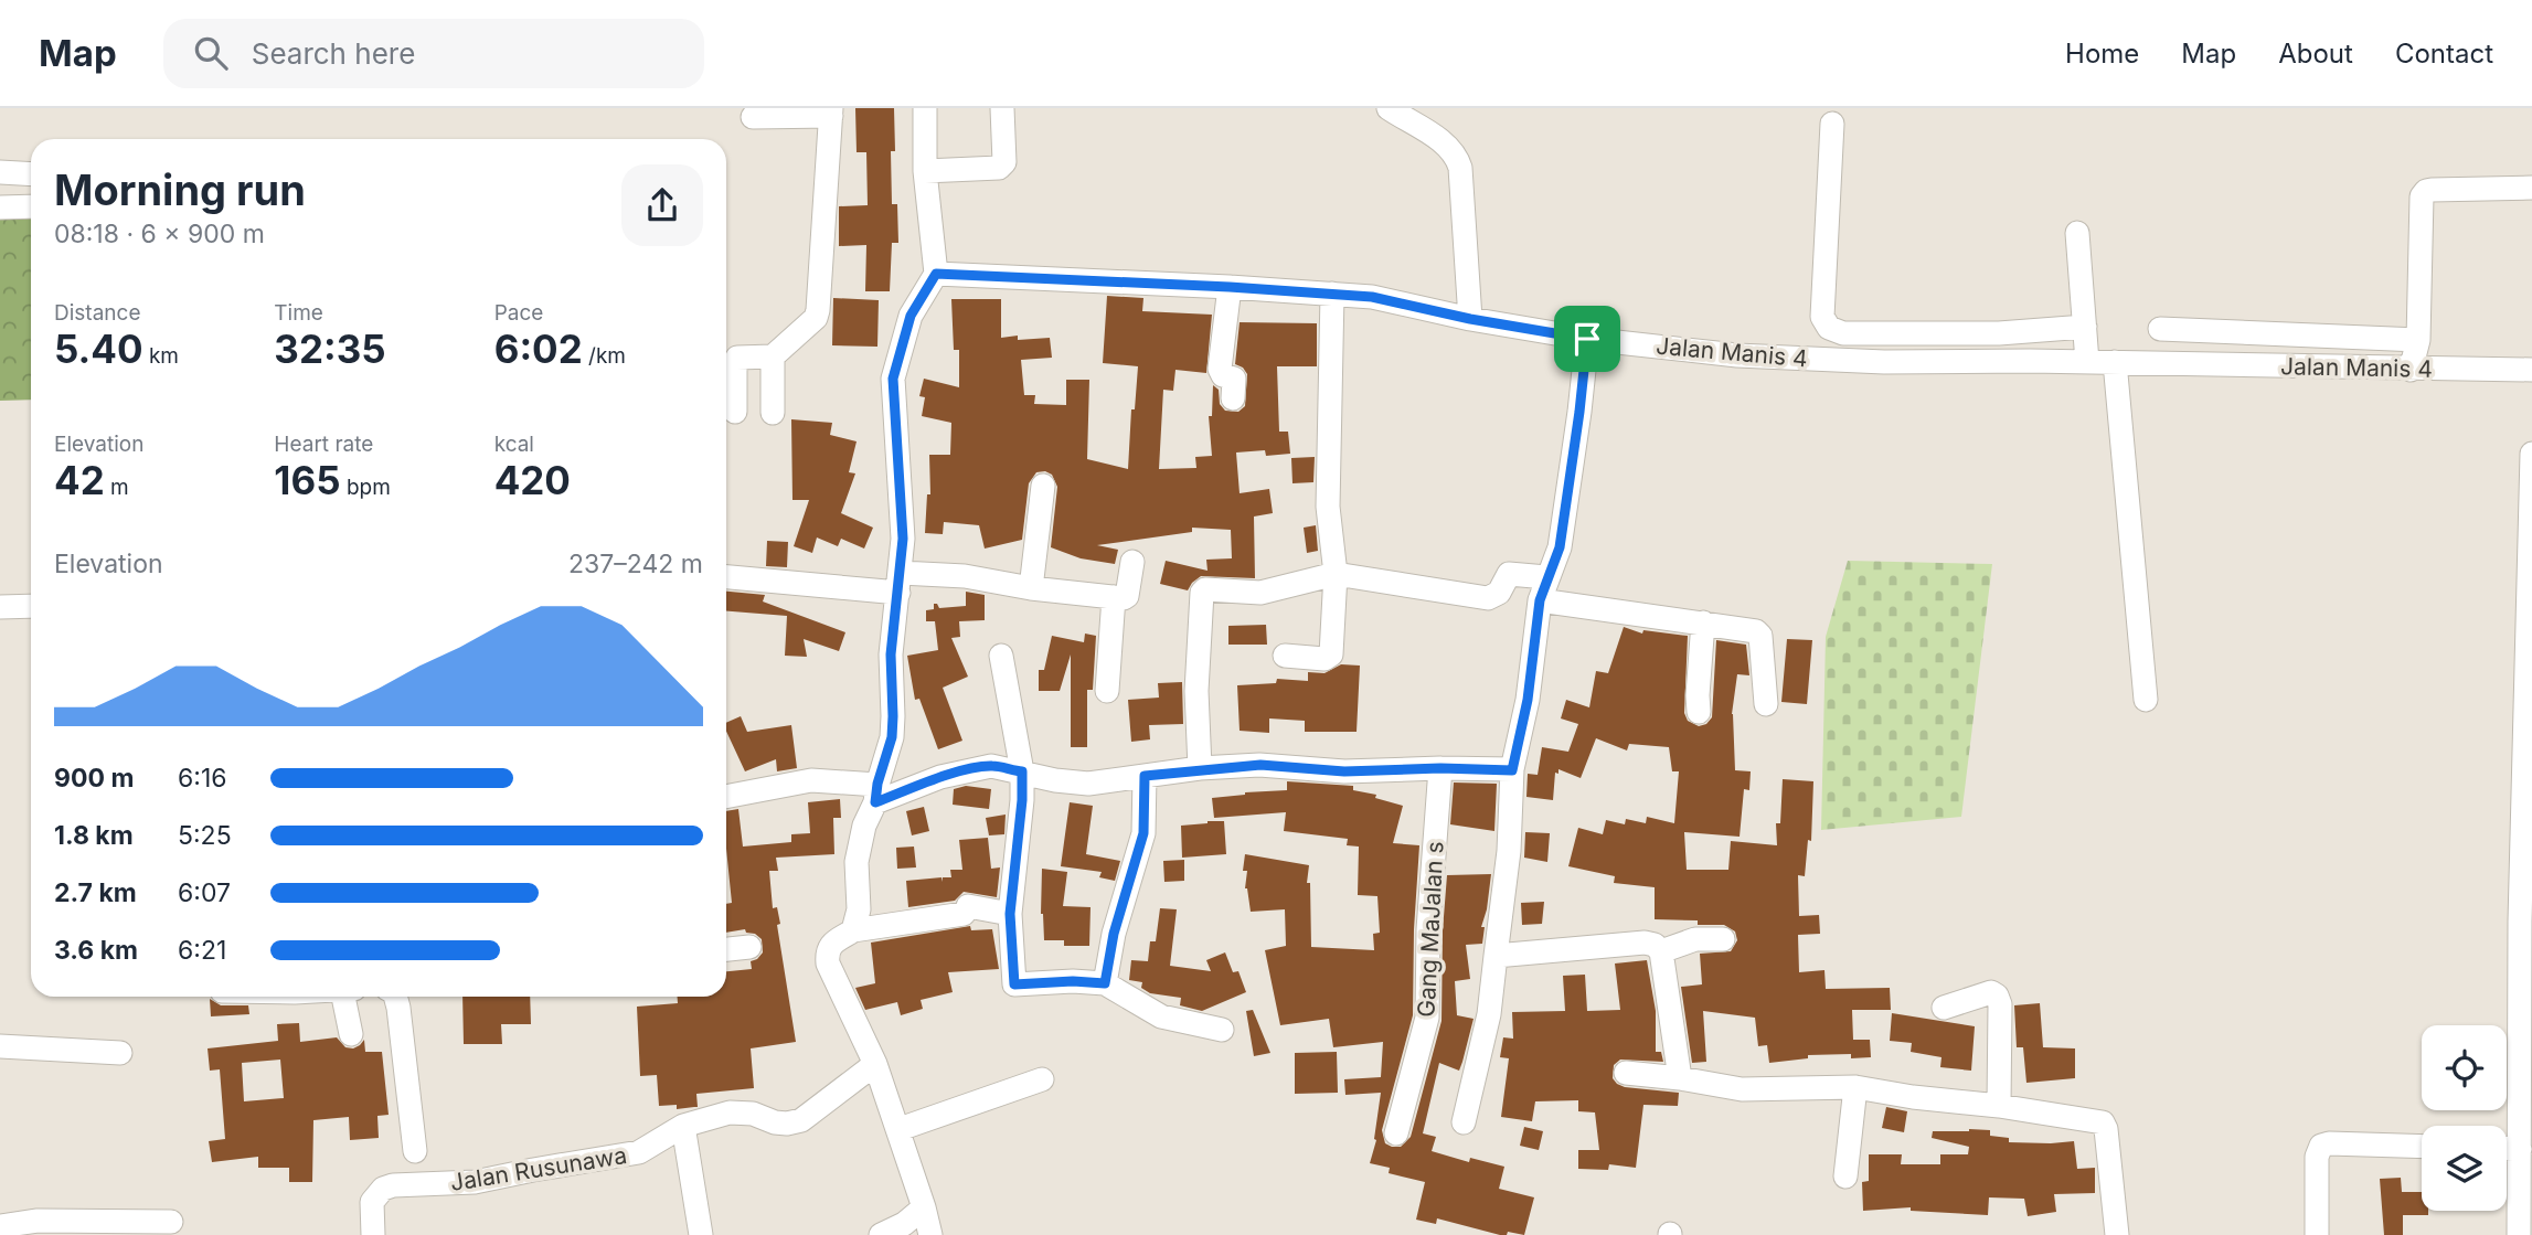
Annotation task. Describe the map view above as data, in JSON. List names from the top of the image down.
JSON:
{
  "streets": {
    "street": ["Jalan Manis 4", "Gang MaJalan s", "Jalan Rusunawa"]
  },
  "page": {
    "header": "Map",
    "search": "Search here",
    "nav": [
      "Home",
      "Map",
      "About",
      "Contact"
    ],
    "heading": ["Morning run", "08:18 · 6 × 900 m"],
    "stats": [
      ["Distance", "5.40 km"],
      ["Time", "32:35"],
      ["Pace", "6:02 /km"],
      ["Elevation", "42 m"],
      ["Heart rate", "165 bpm"],
      ["kcal", "420"]
    ],
    "chart": ["Elevation", "237–242 m"],
    "list": [
      {
        "name": "900 m",
        "note": "6:16"
      },
      {
        "name": "1.8 km",
        "note": "5:25"
      },
      {
        "name": "2.7 km",
        "note": "6:07"
      },
      {
        "name": "3.6 km",
        "note": "6:21"
      }
    ]
  }
}
